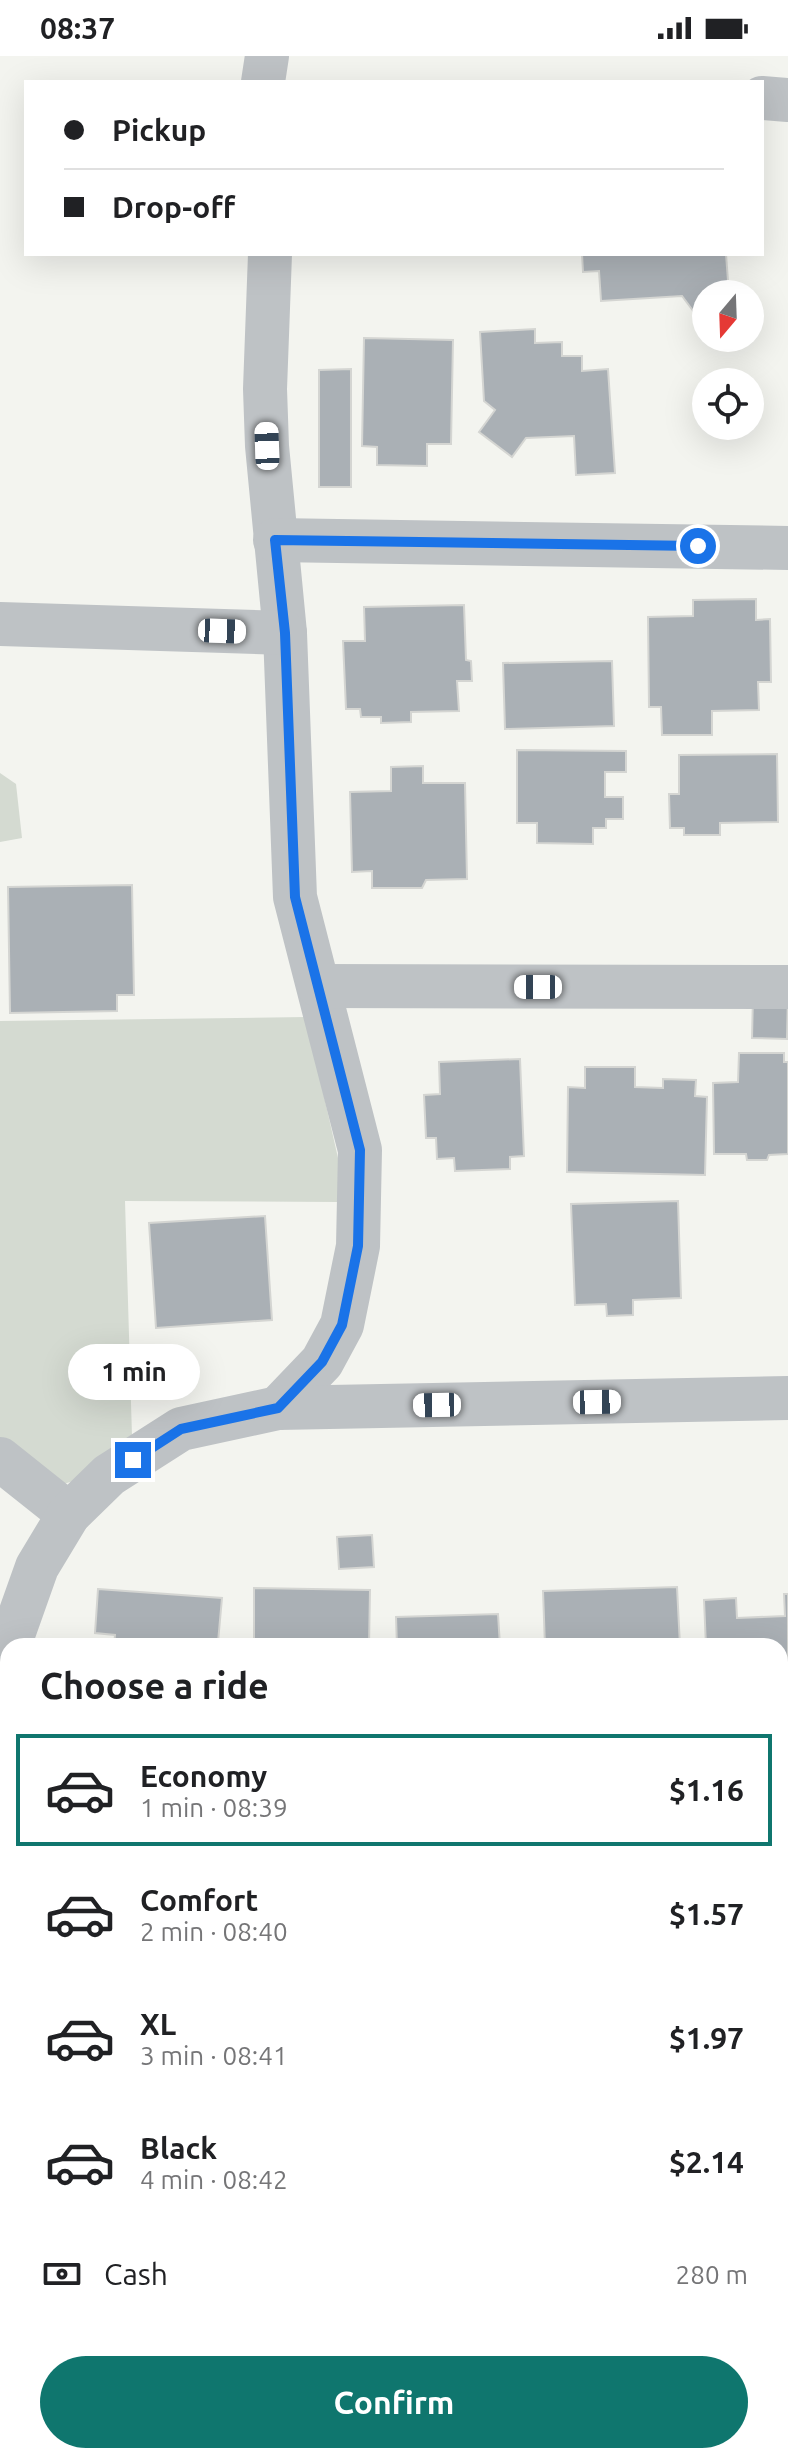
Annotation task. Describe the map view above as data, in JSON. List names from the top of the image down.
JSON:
{
  "north": "bottom",
  "page": {
    "status": "08:37",
    "banner": ["Pickup", "Drop-off"],
    "bubble": "1 min",
    "heading": "Choose a ride",
    "list": [
      {
        "name": "Economy",
        "note": "1 min · 08:39",
        "value": "$1.16"
      },
      {
        "name": "Comfort",
        "note": "2 min · 08:40",
        "value": "$1.57"
      },
      {
        "name": "XL",
        "note": "3 min · 08:41",
        "value": "$1.97"
      },
      {
        "name": "Black",
        "note": "4 min · 08:42",
        "value": "$2.14"
      }
    ],
    "pay": ["Cash", "280 m"],
    "buttons": "Confirm"
  }
}
